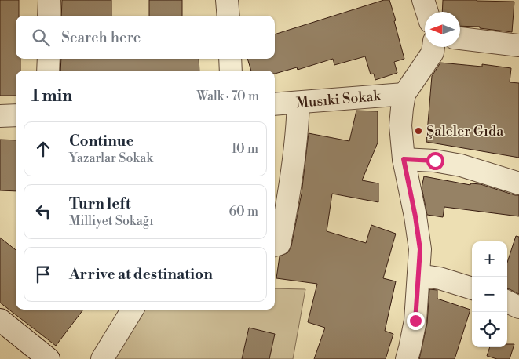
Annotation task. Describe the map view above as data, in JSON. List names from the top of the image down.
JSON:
{
  "streets": {
    "street": ["Musıki Sokak"]
  },
  "places": ["Şaleler Gıda"],
  "north": "left",
  "page": {
    "search": "Search here",
    "heading": ["1 min", "Walk · 70 m"],
    "list": [
      ["Continue", "Yazarlar Sokak", "10 m"],
      ["Turn left", "Milliyet Sokağı", "60 m"],
      "Arrive at destination"
    ],
    "map_buttons": ["+", "−"]
  }
}
